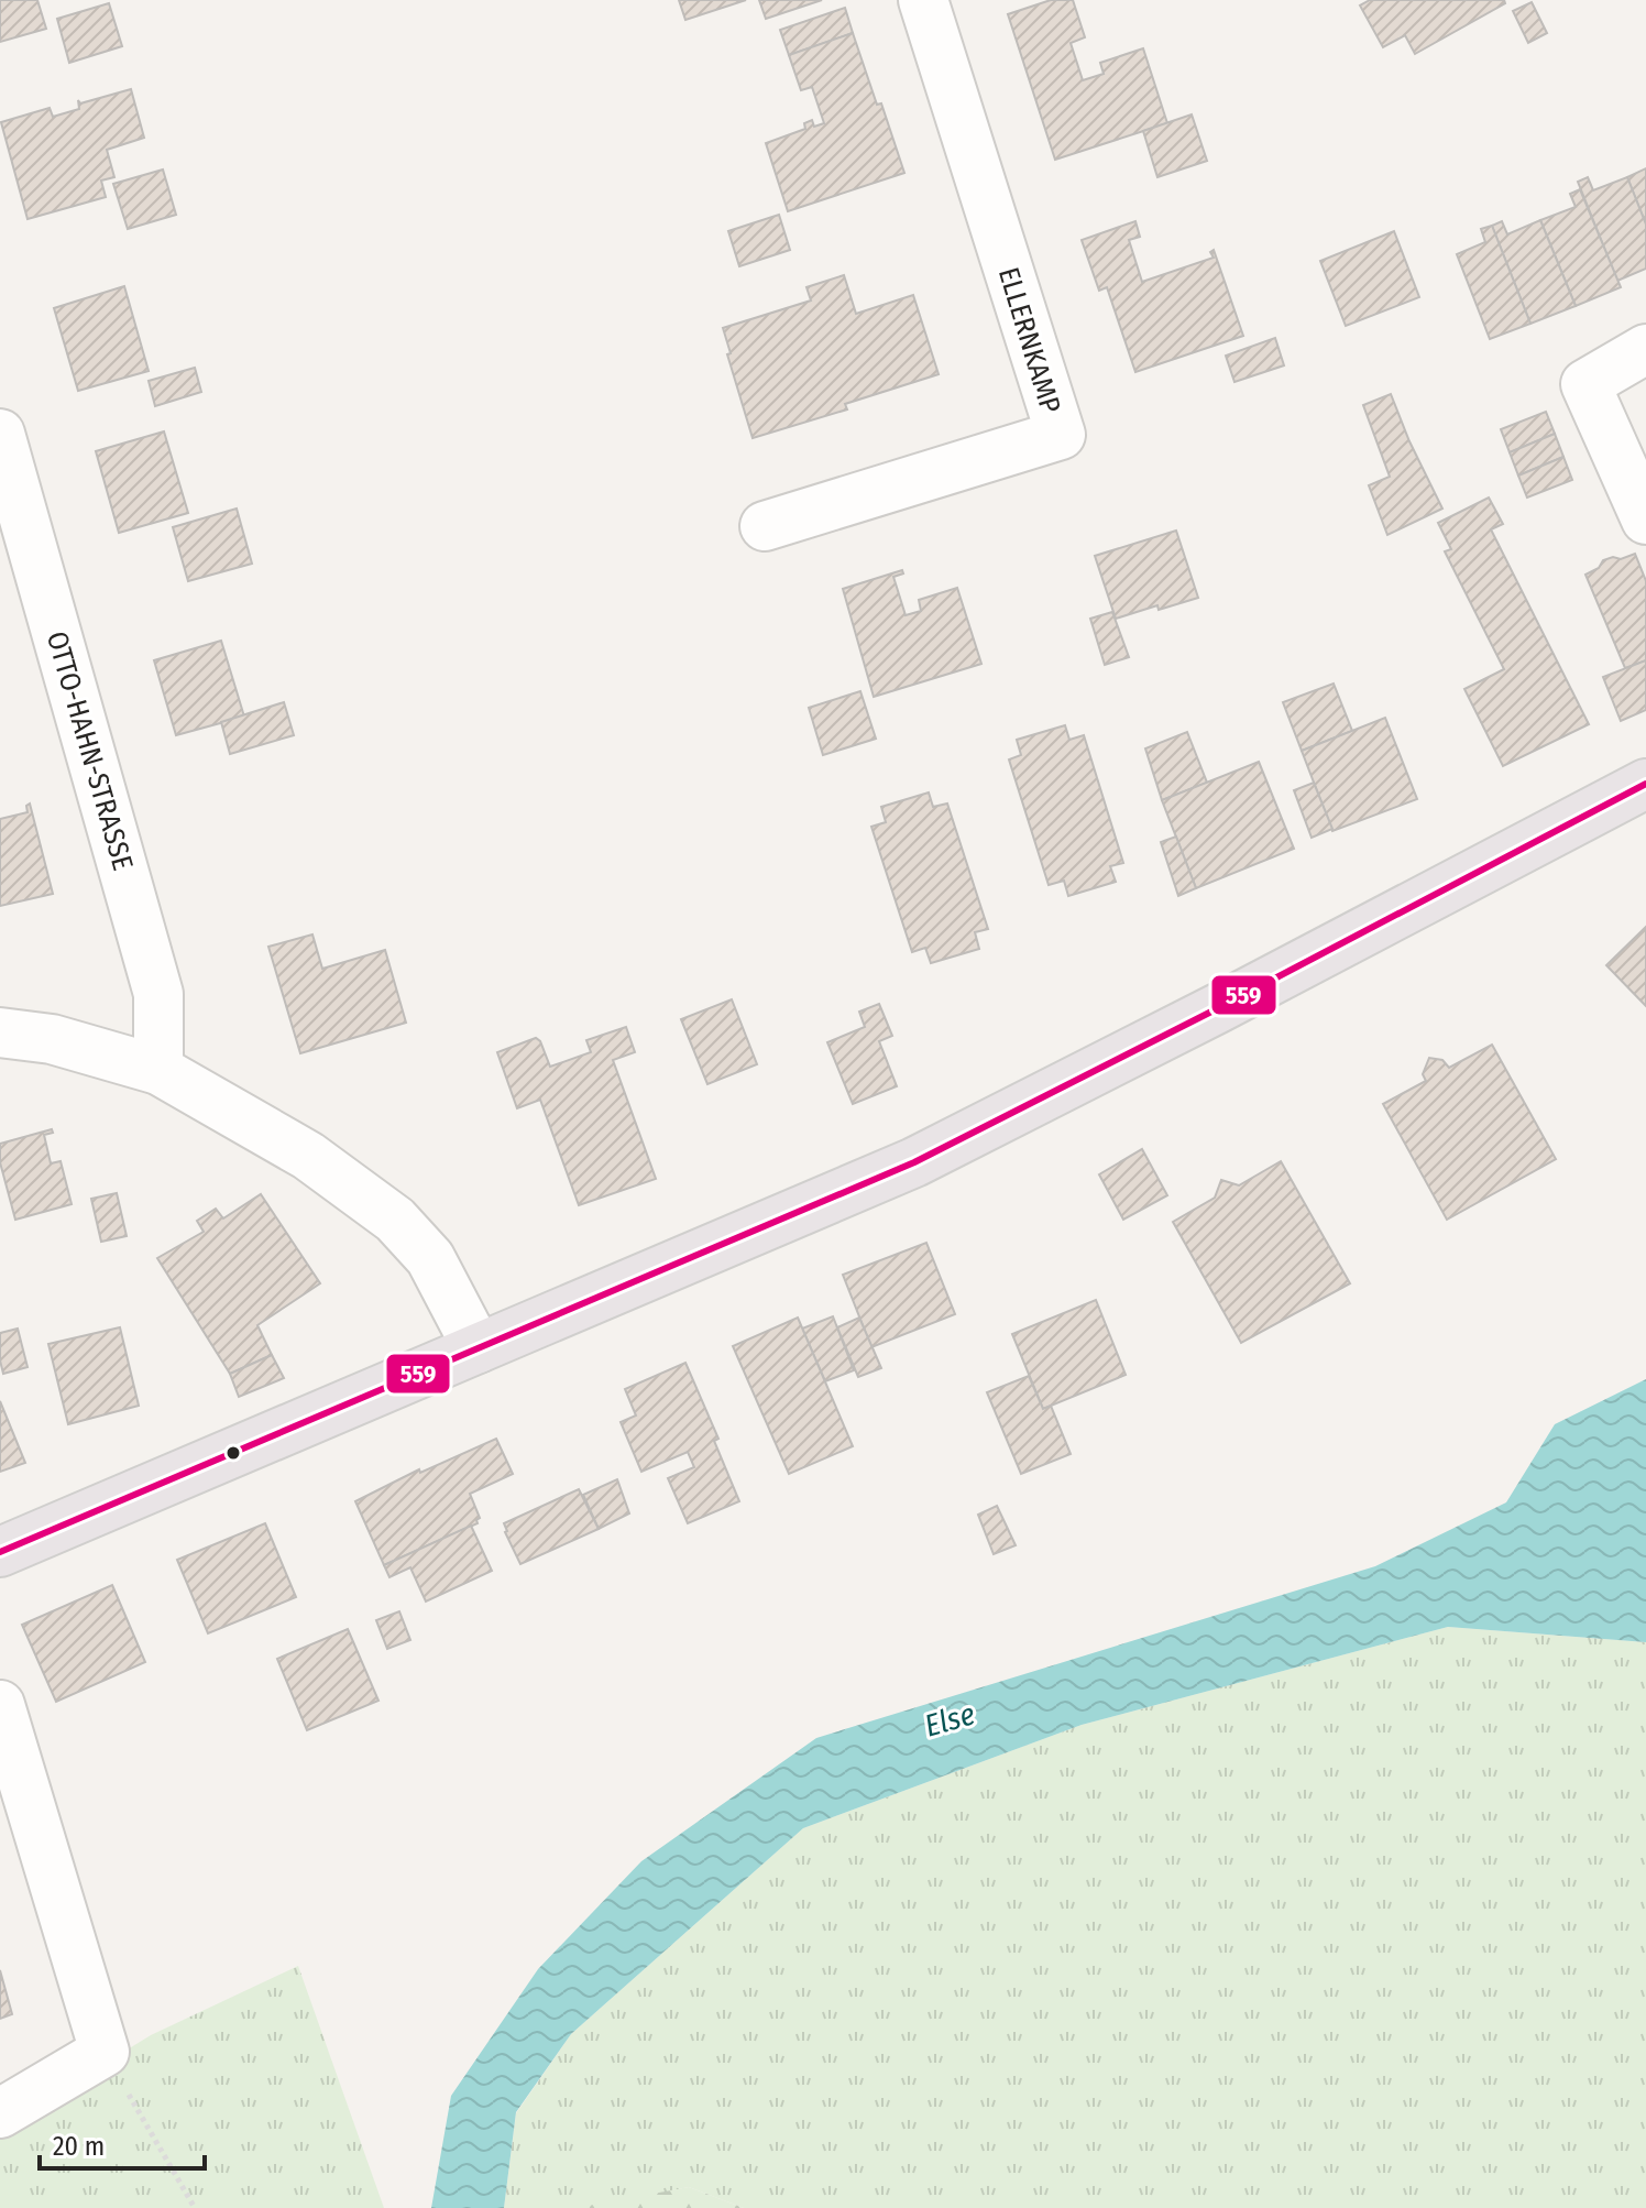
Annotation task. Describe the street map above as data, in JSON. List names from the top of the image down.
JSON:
{
  "streets": {
    "street": ["ELLERNKAMP", "OTTO-HAHN-STRASSE"]
  },
  "water": ["Else"],
  "lines": ["transit line 559"],
  "scale_bar": "20 m"
}
